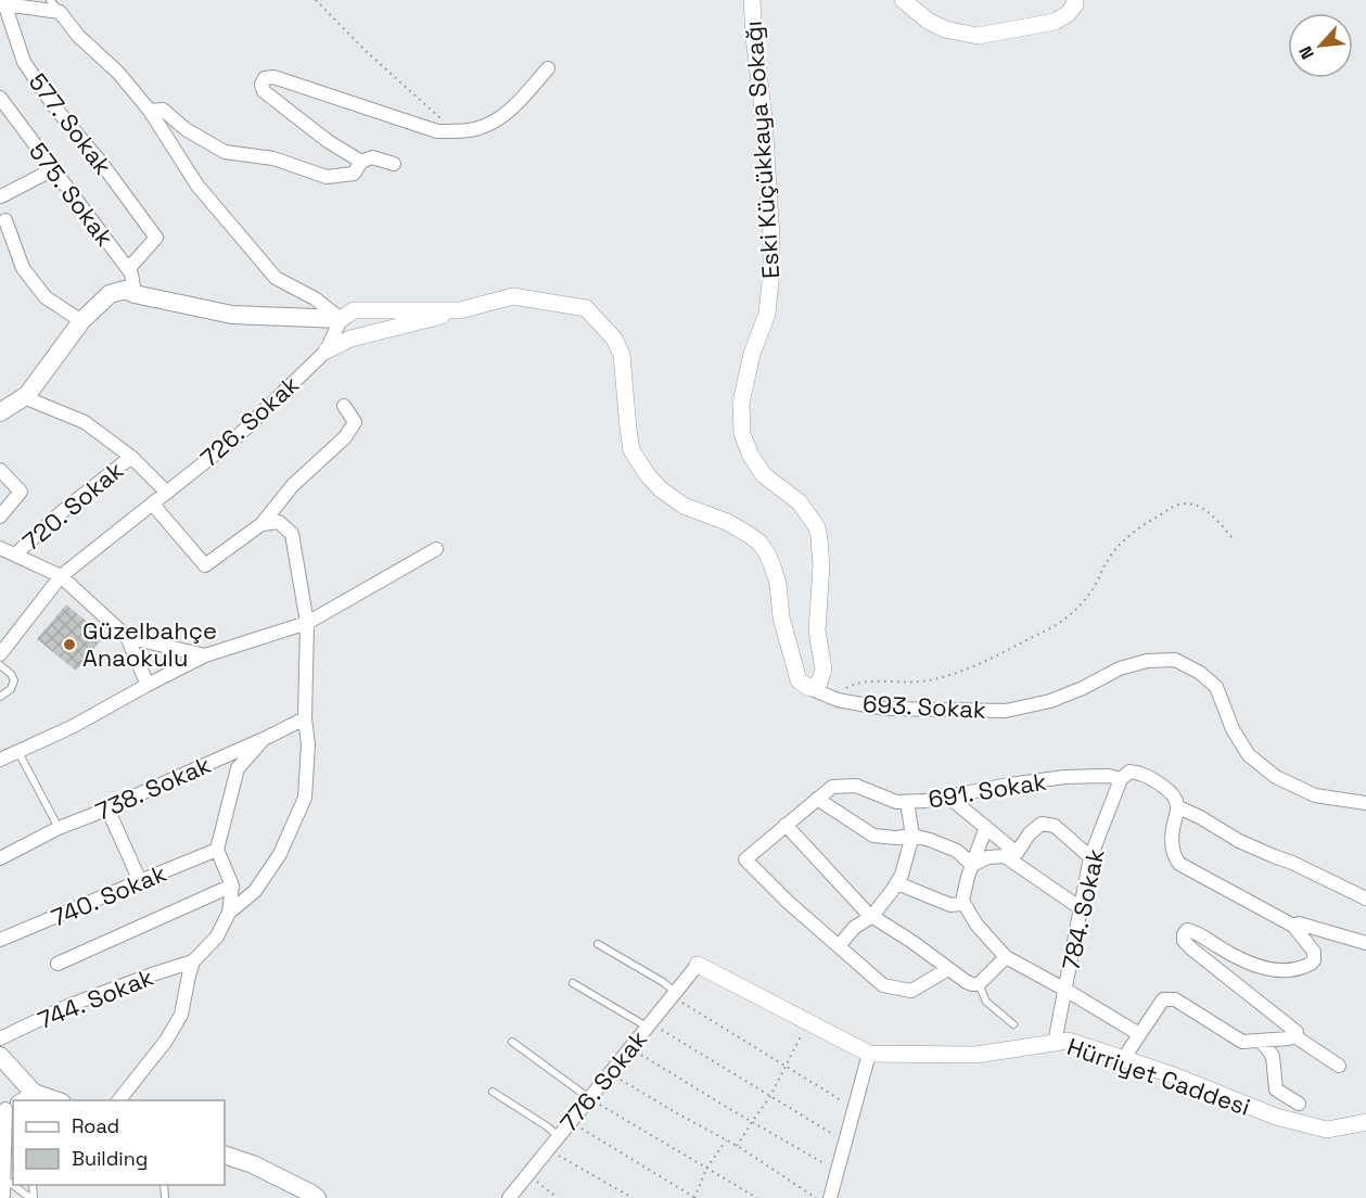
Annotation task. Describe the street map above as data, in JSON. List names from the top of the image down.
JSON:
{
  "streets": {
    "street": [
      "577. Sokak",
      "Eski Küçükkaya Sokağı",
      "575. Sokak",
      "726. Sokak",
      "720. Sokak",
      "693. Sokak",
      "738. Sokak",
      "691. Sokak",
      "740. Sokak",
      "784. Sokak",
      "744. Sokak",
      "Hürriyet Caddesi",
      "776. Sokak"
    ]
  },
  "crossings": [
    ["577. Sokak", "575. Sokak"],
    ["Eski Küçükkaya Sokağı", "693. Sokak"],
    ["691. Sokak", "784. Sokak"],
    ["784. Sokak", "Hürriyet Caddesi"],
    ["Hürriyet Caddesi", "776. Sokak"]
  ],
  "places": ["Güzelbahçe Anaokulu"],
  "legend": ["Road", "Building"],
  "north": "bottom left"
}
